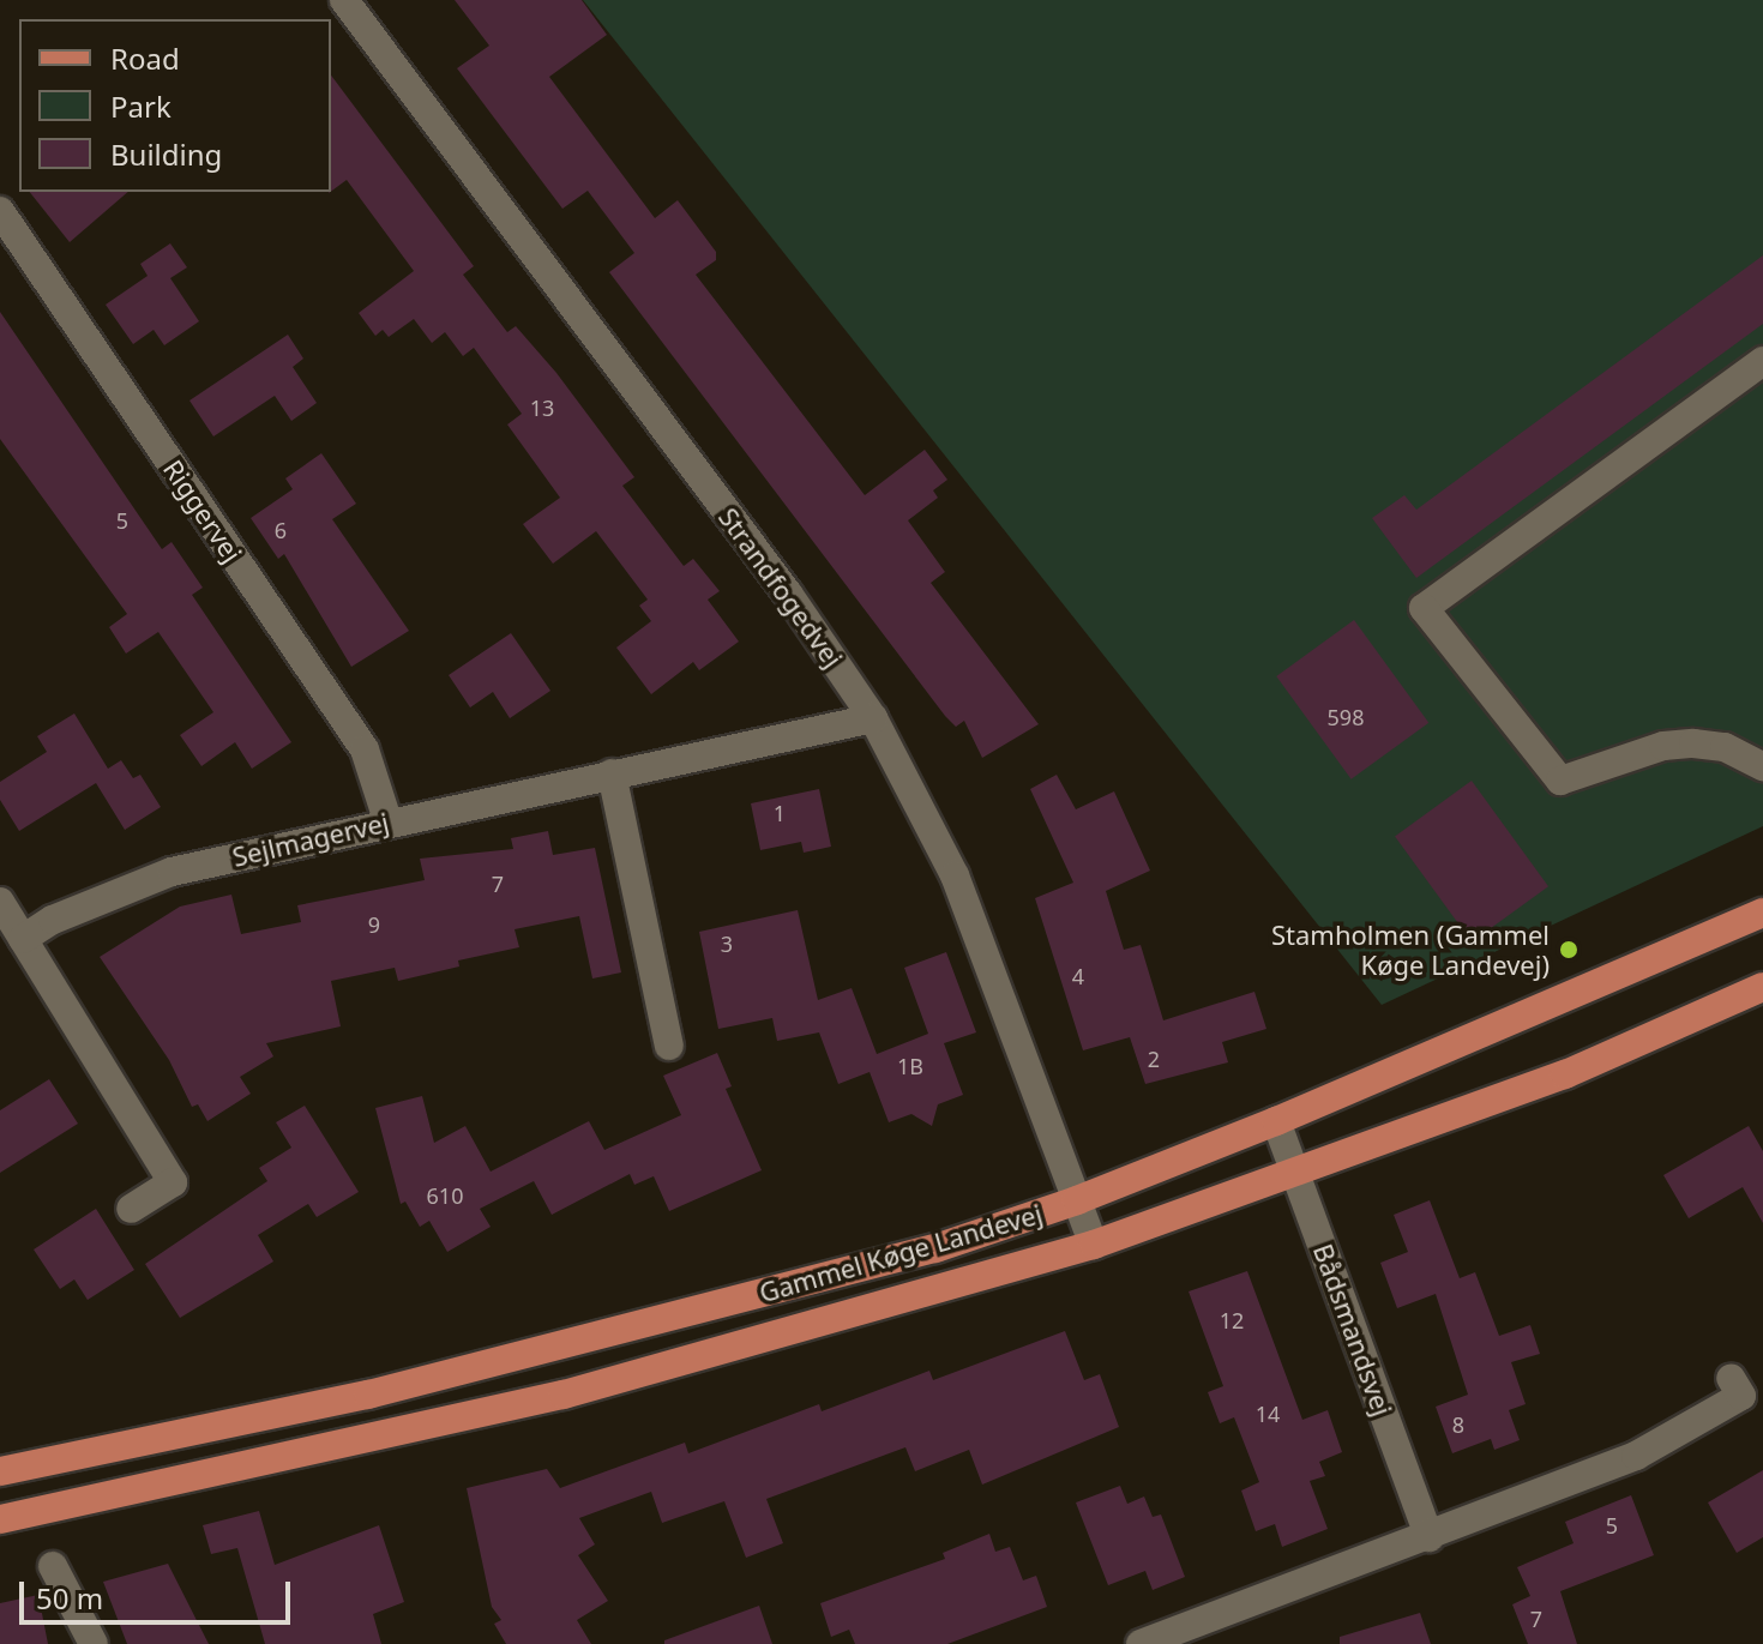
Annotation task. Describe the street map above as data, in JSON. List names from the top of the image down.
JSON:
{
  "streets": {
    "main road": ["Gammel Køge Landevej"],
    "street": [
      "Riggervej",
      "Strandfogedvej",
      "Sejlmagervej",
      "Bådsmandsvej"
    ]
  },
  "crossings": [
    ["Riggervej", "Sejlmagervej"],
    ["Strandfogedvej", "Sejlmagervej"],
    ["Strandfogedvej", "Gammel Køge Landevej"],
    ["Gammel Køge Landevej", "Bådsmandsvej"]
  ],
  "places": ["Stamholmen (Gammel Køge Landevej)"],
  "house_numbers": [
    "13",
    "5",
    "6",
    "598",
    "1",
    "7",
    "9",
    "3",
    "4",
    "2",
    "1B",
    "610",
    "12",
    "14",
    "8",
    "5",
    "7"
  ],
  "legend": ["Road", "Park", "Building"],
  "scale_bar": "50 m"
}
